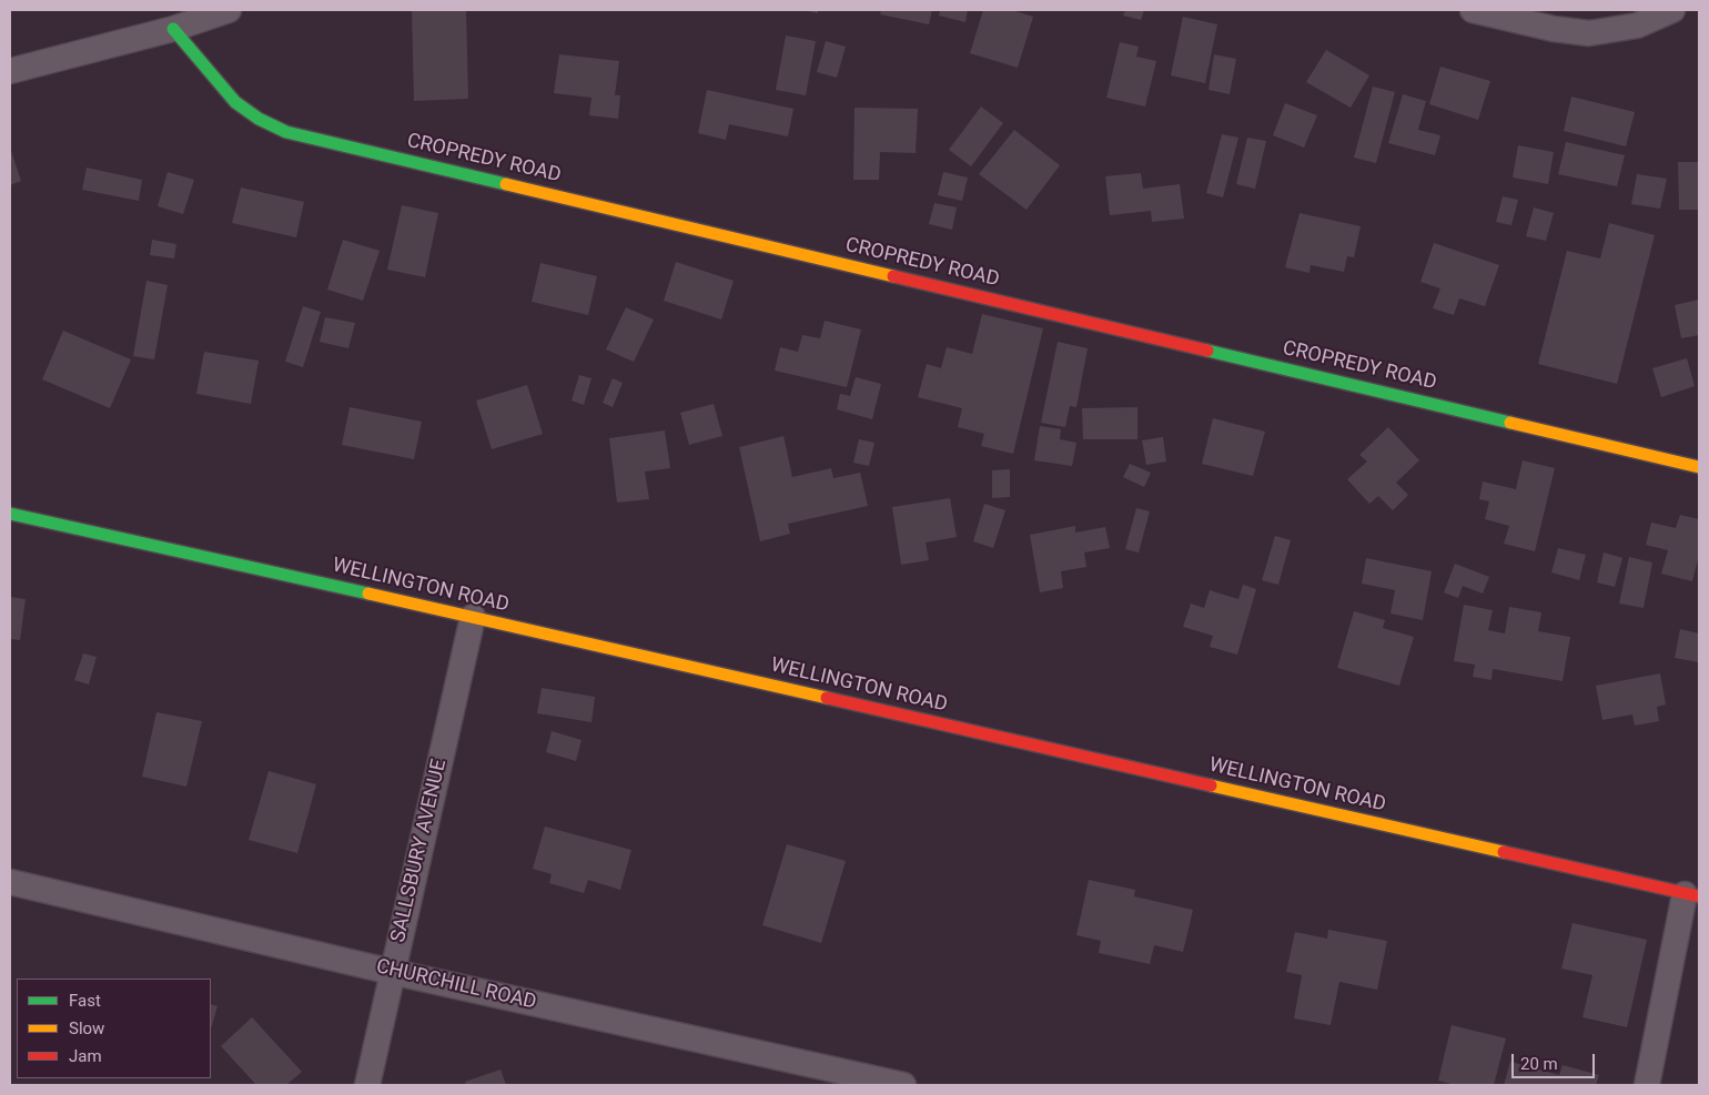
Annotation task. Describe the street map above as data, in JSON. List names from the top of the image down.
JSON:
{
  "streets": {
    "main road": ["CROPREDY ROAD", "WELLINGTON ROAD"],
    "street": ["SALLSBURY AVENUE", "CHURCHILL ROAD"]
  },
  "crossings": [
    ["WELLINGTON ROAD", "SALLSBURY AVENUE"],
    ["SALLSBURY AVENUE", "CHURCHILL ROAD"]
  ],
  "legend": ["Fast", "Slow", "Jam"],
  "scale_bar": "20 m"
}
